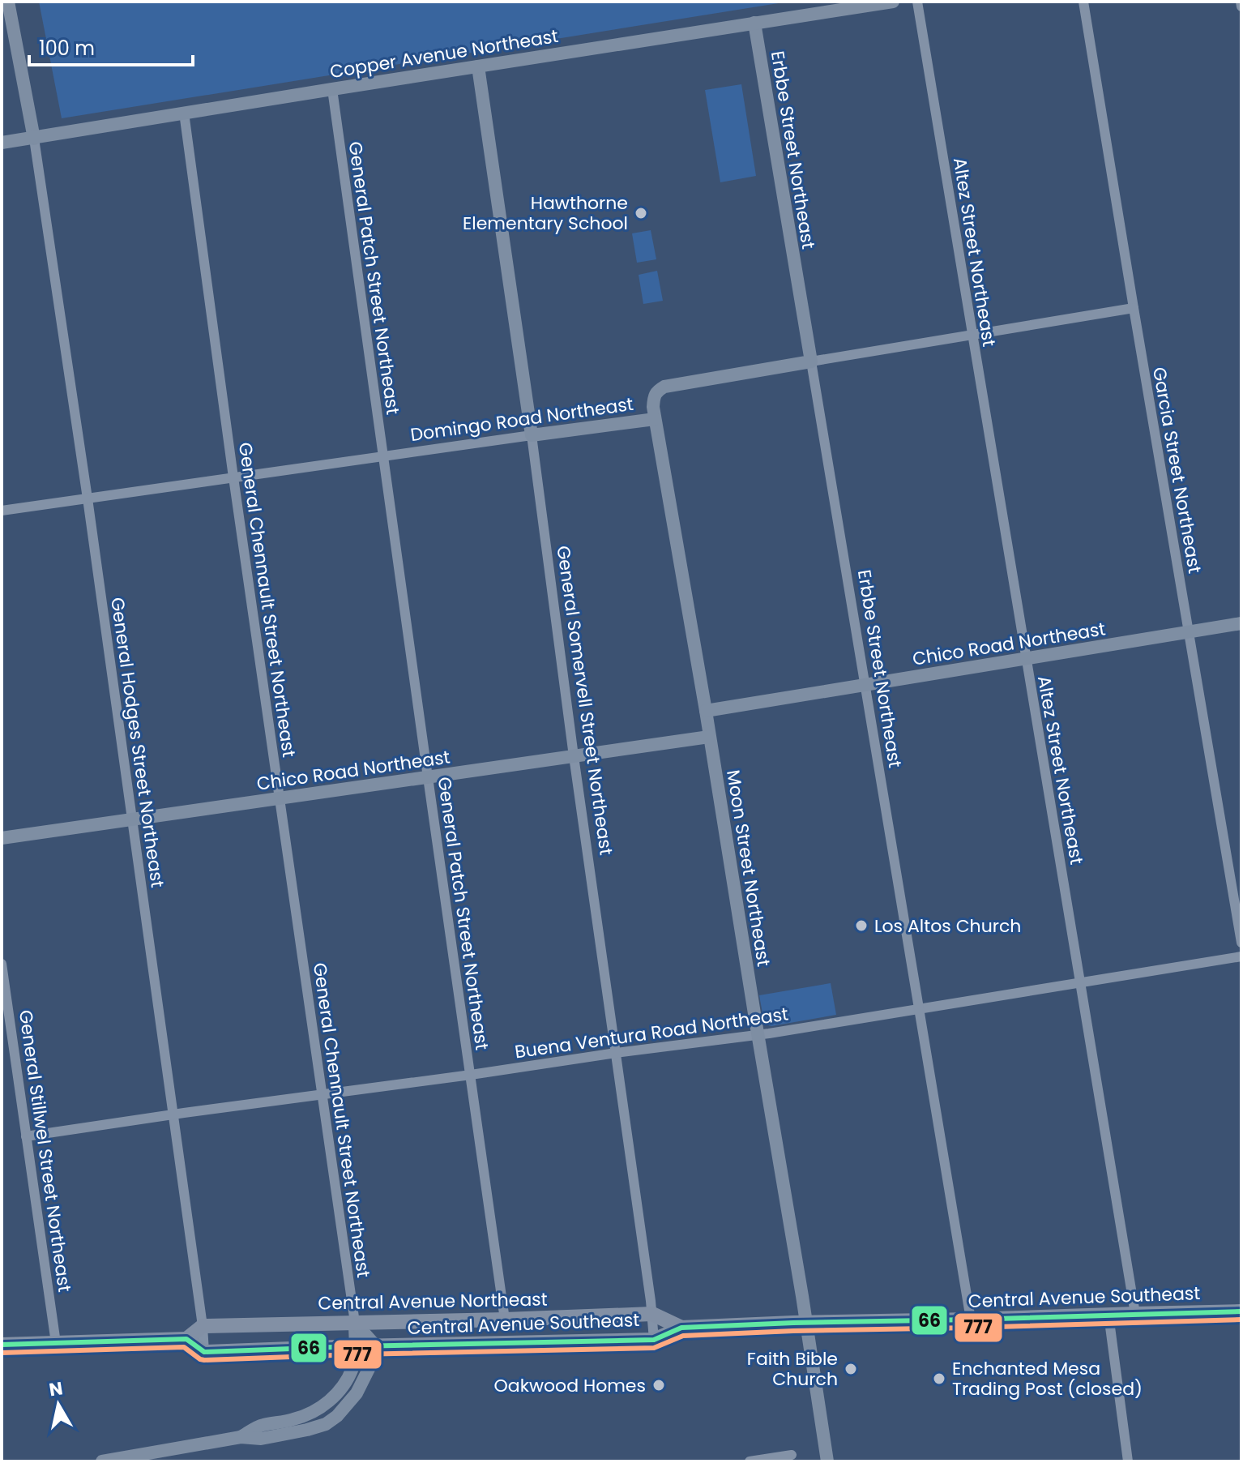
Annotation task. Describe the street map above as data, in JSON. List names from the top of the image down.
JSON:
{
  "streets": {
    "main road": ["Central Avenue Southeast", "Central Avenue Northeast"],
    "street": [
      "Copper Avenue Northeast",
      "Erbbe Street Northeast",
      "Altez Street Northeast",
      "General Patch Street Northeast",
      "Domingo Road Northeast",
      "Garcia Street Northeast",
      "General Chennault Street Northeast",
      "Chico Road Northeast",
      "General Somervell Street Northeast",
      "General Hodges Street Northeast",
      "Moon Street Northeast",
      "Buena Ventura Road Northeast",
      "General Stillwel Street Northeast"
    ]
  },
  "crossings": [
    ["Copper Avenue Northeast", "Erbbe Street Northeast"],
    ["Copper Avenue Northeast", "General Patch Street Northeast"],
    ["Copper Avenue Northeast", "General Chennault Street Northeast"],
    ["Copper Avenue Northeast", "General Somervell Street Northeast"],
    ["Copper Avenue Northeast", "General Hodges Street Northeast"],
    ["Erbbe Street Northeast", "Domingo Road Northeast"],
    ["Erbbe Street Northeast", "Chico Road Northeast"],
    ["Erbbe Street Northeast", "Buena Ventura Road Northeast"],
    ["Erbbe Street Northeast", "Central Avenue Southeast"],
    ["Altez Street Northeast", "Domingo Road Northeast"],
    ["Altez Street Northeast", "Chico Road Northeast"],
    ["Altez Street Northeast", "Buena Ventura Road Northeast"],
    ["Altez Street Northeast", "Central Avenue Southeast"],
    ["General Patch Street Northeast", "Domingo Road Northeast"],
    ["General Patch Street Northeast", "Chico Road Northeast"],
    ["General Patch Street Northeast", "Buena Ventura Road Northeast"],
    ["General Patch Street Northeast", "Central Avenue Northeast"],
    ["Domingo Road Northeast", "Garcia Street Northeast"],
    ["Domingo Road Northeast", "General Chennault Street Northeast"],
    ["Domingo Road Northeast", "General Somervell Street Northeast"],
    ["Domingo Road Northeast", "General Hodges Street Northeast"],
    ["Domingo Road Northeast", "Moon Street Northeast"],
    ["Garcia Street Northeast", "Chico Road Northeast"],
    ["General Chennault Street Northeast", "Chico Road Northeast"],
    ["General Chennault Street Northeast", "Buena Ventura Road Northeast"],
    ["General Chennault Street Northeast", "Central Avenue Northeast"],
    ["Chico Road Northeast", "General Somervell Street Northeast"],
    ["Chico Road Northeast", "General Hodges Street Northeast"],
    ["Chico Road Northeast", "Moon Street Northeast"],
    ["General Somervell Street Northeast", "Buena Ventura Road Northeast"],
    ["General Somervell Street Northeast", "Central Avenue Southeast"],
    ["General Somervell Street Northeast", "Central Avenue Northeast"],
    ["General Hodges Street Northeast", "Buena Ventura Road Northeast"],
    ["General Hodges Street Northeast", "Central Avenue Southeast"],
    ["General Hodges Street Northeast", "Central Avenue Northeast"],
    ["Moon Street Northeast", "Buena Ventura Road Northeast"],
    ["Moon Street Northeast", "Central Avenue Southeast"],
    ["Buena Ventura Road Northeast", "General Stillwel Street Northeast"],
    ["Central Avenue Southeast", "Central Avenue Northeast"]
  ],
  "places": [
    "Hawthorne Elementary School",
    "Los Altos Church",
    "Faith Bible Church",
    "Enchanted Mesa Trading Post (closed)",
    "Oakwood Homes"
  ],
  "lines": ["transit line 66", "transit line 777"],
  "scale_bar": "100 m",
  "north": "top"
}
